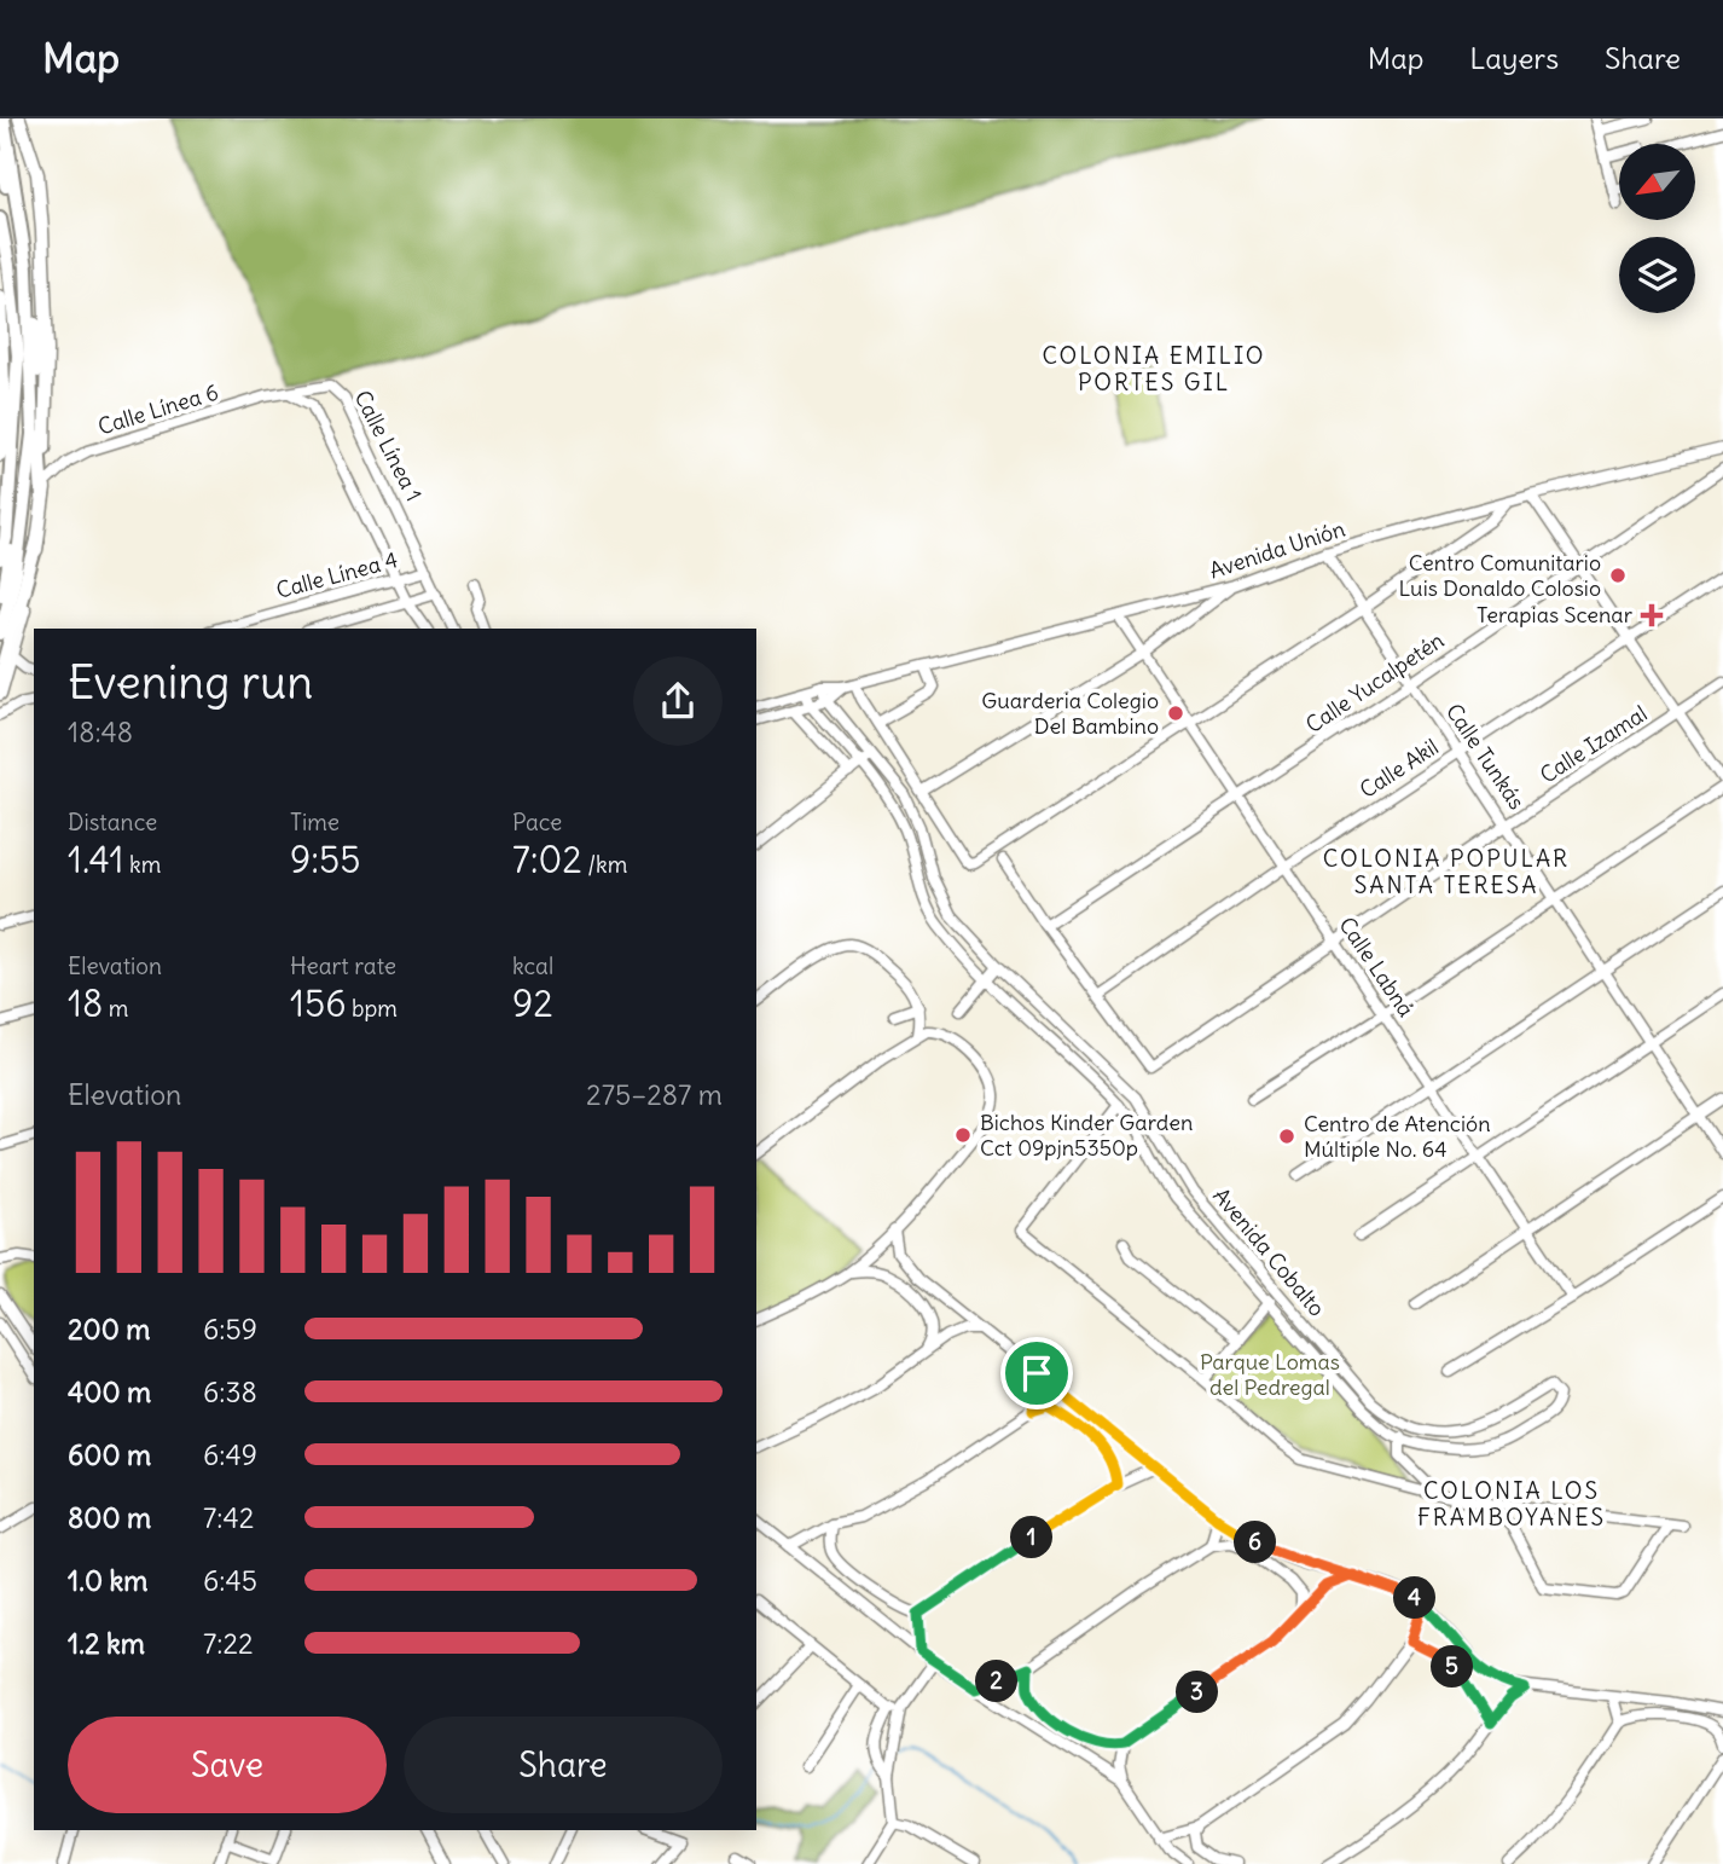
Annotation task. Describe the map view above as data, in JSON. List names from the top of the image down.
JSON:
{
  "streets": {
    "street": [
      "Calle Línea 6",
      "Calle Línea 1",
      "Avenida Unión",
      "Calle Línea 4",
      "Calle Yucalpetén",
      "Calle Izamal",
      "Calle Tunkás",
      "Calle Akil",
      "Calle Labná",
      "Avenida Cobalto"
    ]
  },
  "crossings": [
    ["Calle Línea 6", "Calle Línea 1"],
    ["Calle Línea 1", "Calle Línea 4"],
    ["Avenida Unión", "Calle Tunkás"],
    ["Avenida Unión", "Calle Labná"],
    ["Avenida Unión", "Avenida Cobalto"],
    ["Calle Yucalpetén", "Calle Tunkás"],
    ["Calle Yucalpetén", "Calle Labná"],
    ["Calle Izamal", "Calle Tunkás"],
    ["Calle Izamal", "Calle Akil"],
    ["Calle Izamal", "Calle Labná"],
    ["Calle Tunkás", "Calle Akil"],
    ["Calle Akil", "Calle Labná"]
  ],
  "districts": ["COLONIA EMILIO PORTES GIL", "COLONIA POPULAR SANTA TERESA", "COLONIA LOS FRAMBOYANES"],
  "parks": ["Parque Lomas del Pedregal"],
  "places": {
    "other": [
      "Centro Comunitario Luis Donaldo Colosio",
      "Guarderia Colegio Del Bambino",
      "Bichos Kinder Garden Cct 09pjn5350p",
      "Centro de Atención Múltiple No. 64"
    ],
    "health": ["Terapias Scenar"]
  },
  "north": "bottom left",
  "page": {
    "header": "Map",
    "nav": ["Map", "Layers", "Share"],
    "heading": ["Evening run", "18:48"],
    "stats": [
      ["Distance", "1.41 km"],
      ["Time", "9:55"],
      ["Pace", "7:02 /km"],
      ["Elevation", "18 m"],
      ["Heart rate", "156 bpm"],
      ["kcal", "92"]
    ],
    "chart": ["Elevation", "275–287 m"],
    "list": [
      {
        "name": "200 m",
        "note": "6:59"
      },
      {
        "name": "400 m",
        "note": "6:38"
      },
      {
        "name": "600 m",
        "note": "6:49"
      },
      {
        "name": "800 m",
        "note": "7:42"
      },
      {
        "name": "1.0 km",
        "note": "6:45"
      },
      {
        "name": "1.2 km",
        "note": "7:22"
      }
    ],
    "pins": [
      "1",
      "6",
      "4",
      "5",
      "2",
      "3"
    ],
    "buttons": ["Save", "Share"]
  }
}
